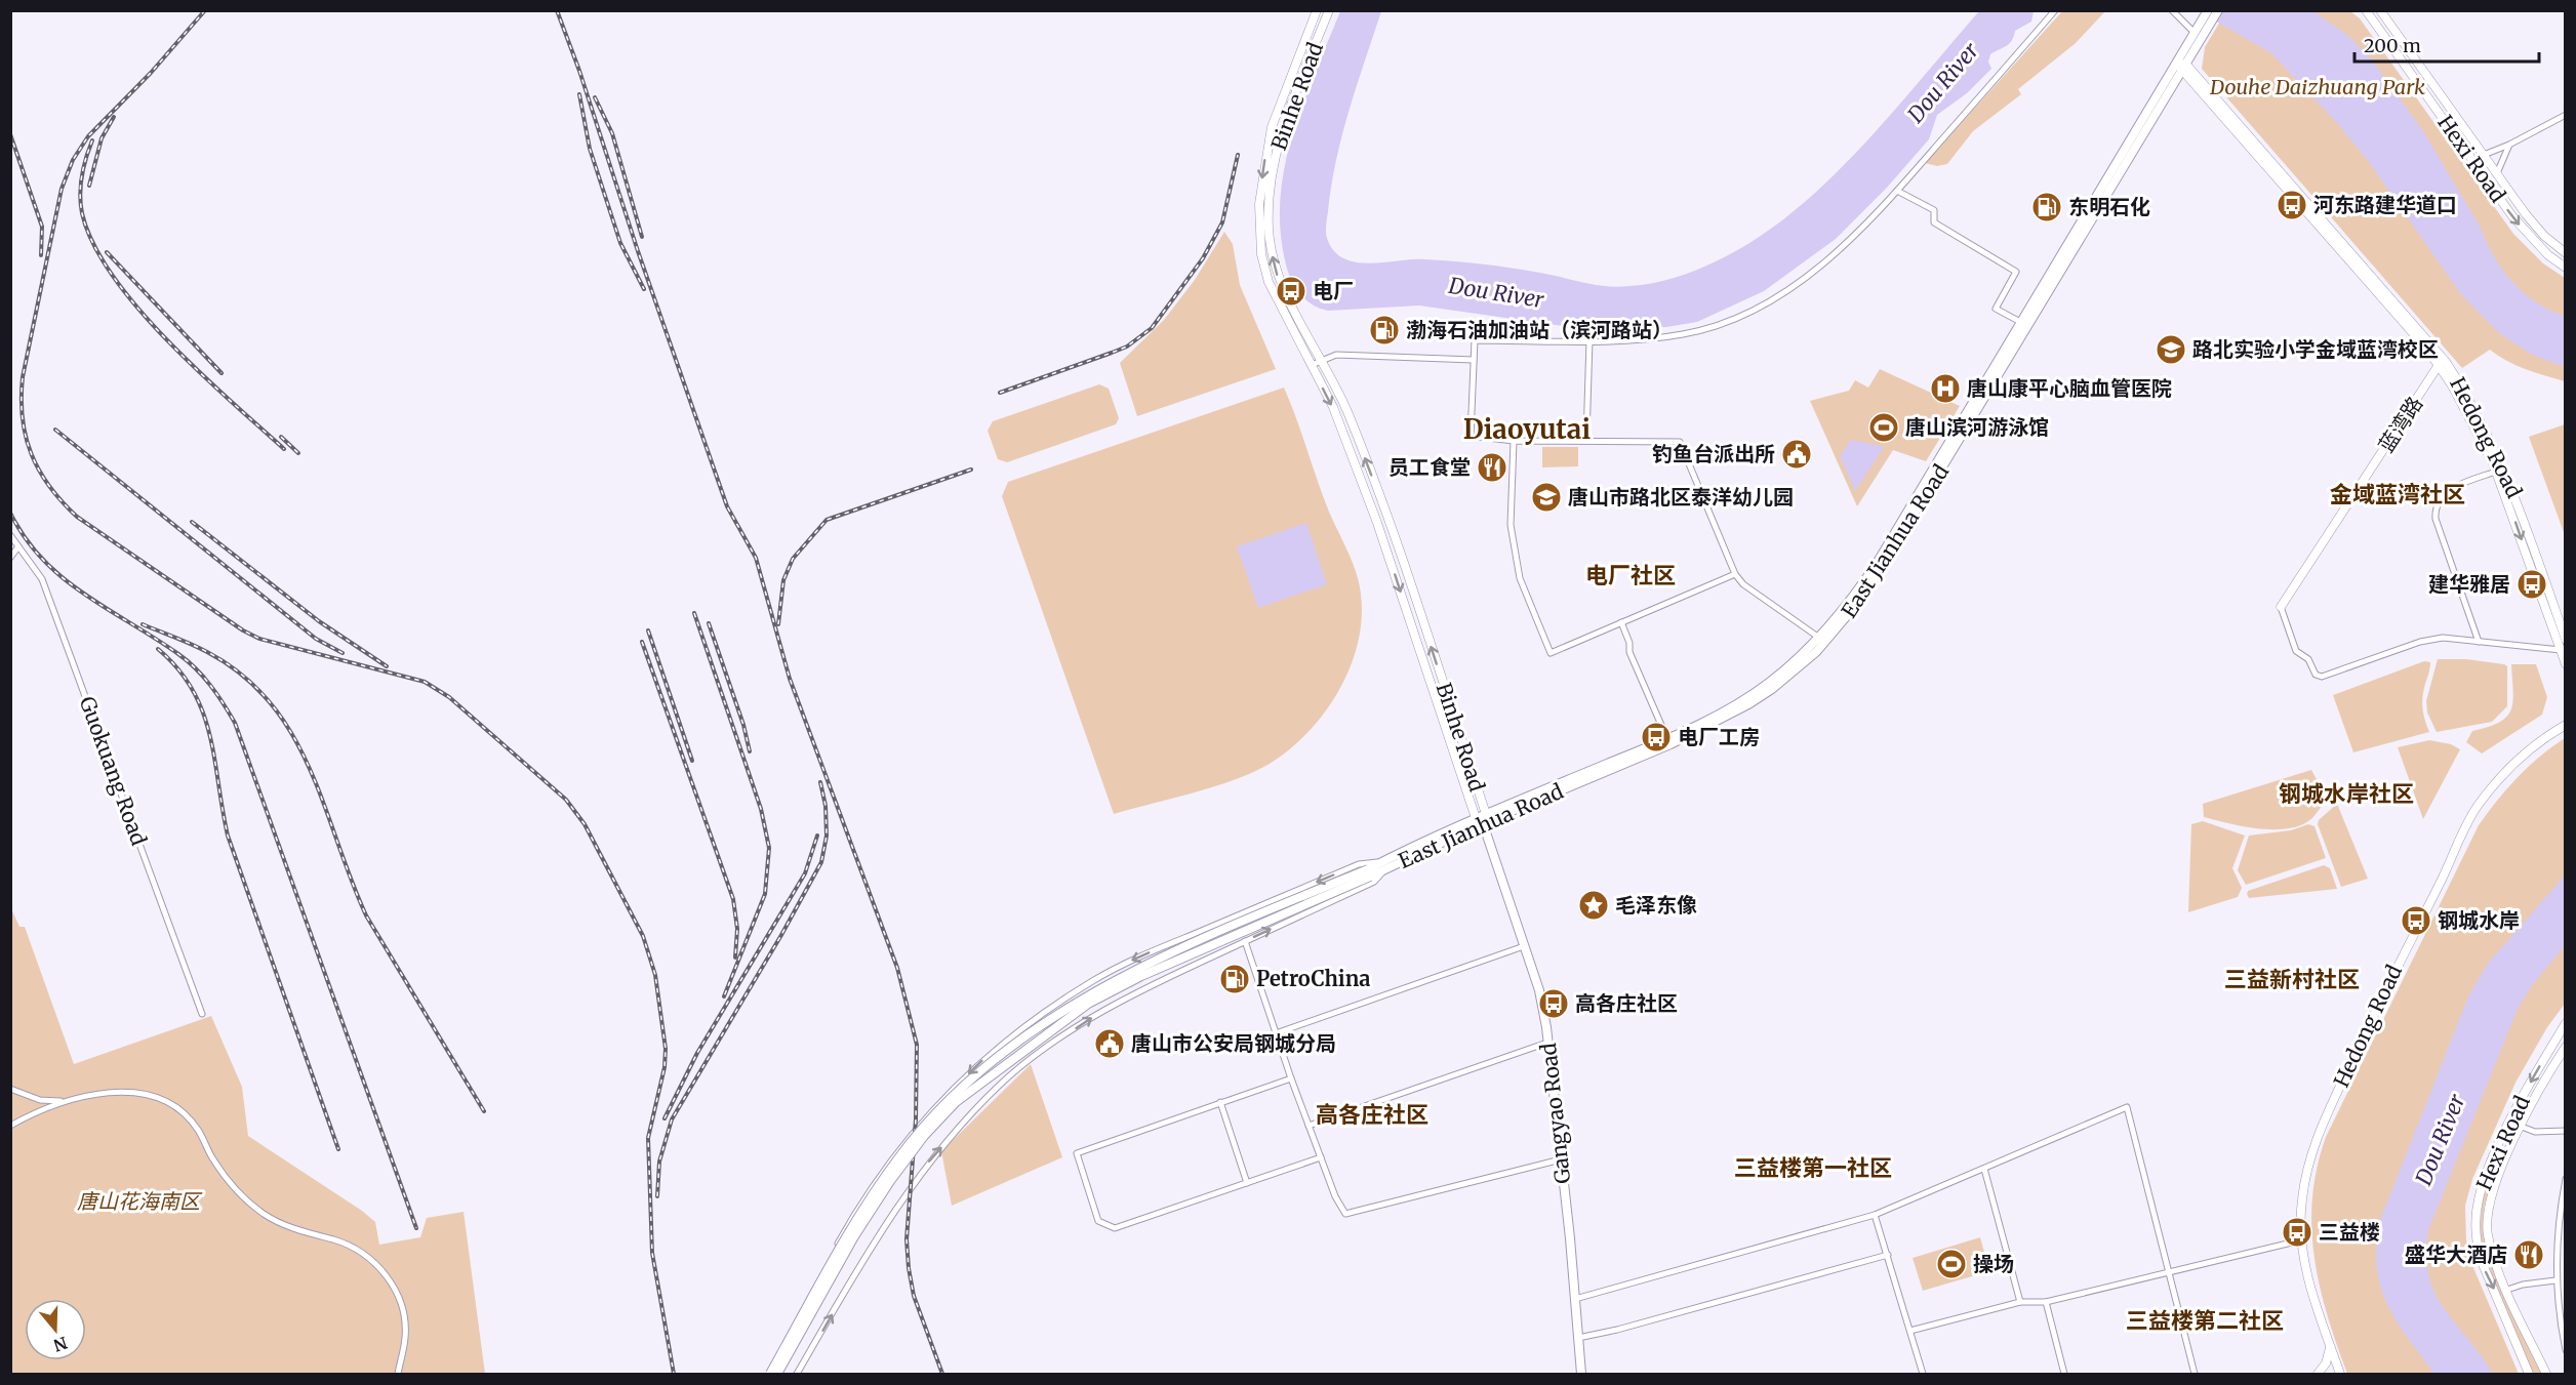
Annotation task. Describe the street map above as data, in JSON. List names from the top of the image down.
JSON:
{
  "streets": {
    "main road": [
      "Binhe Road",
      "Hexi Road",
      "蓝湾路",
      "Hedong Road",
      "East Jianhua Road",
      "Gangyao Road"
    ],
    "street": ["Guokuang Road"]
  },
  "crossings": [
    ["Binhe Road", "East Jianhua Road"],
    ["Binhe Road", "Gangyao Road"],
    ["蓝湾路", "Hedong Road"],
    ["Hedong Road", "East Jianhua Road"],
    ["East Jianhua Road", "Gangyao Road"]
  ],
  "districts": [
    "Diaoyutai",
    "金域蓝湾社区",
    "电厂社区",
    "钢城水岸社区",
    "三益新村社区",
    "高各庄社区",
    "三益楼第一社区",
    "三益楼第二社区"
  ],
  "water": ["Dou River"],
  "parks": ["Douhe Daizhuang Park", "唐山花海南区"],
  "places": {
    "bus stop": [
      "河东路建华道口",
      "电厂",
      "建华雅居",
      "电厂工房",
      "钢城水岸",
      "高各庄社区",
      "三益楼"
    ],
    "fuel station": ["东明石化", "渤海石油加油站（滨河路站）", "PetroChina"],
    "school or university": ["路北实验小学金域蓝湾校区", "唐山市路北区泰洋幼儿园"],
    "hospital": ["唐山康平心脑血管医院"],
    "sports": ["唐山滨河游泳馆", "操场"],
    "public building": ["钓鱼台派出所", "唐山市公安局钢城分局"],
    "restaurant": ["员工食堂", "盛华大酒店"],
    "place": ["毛泽东像"]
  },
  "scale_bar": "200 m",
  "north": "bottom"
}
